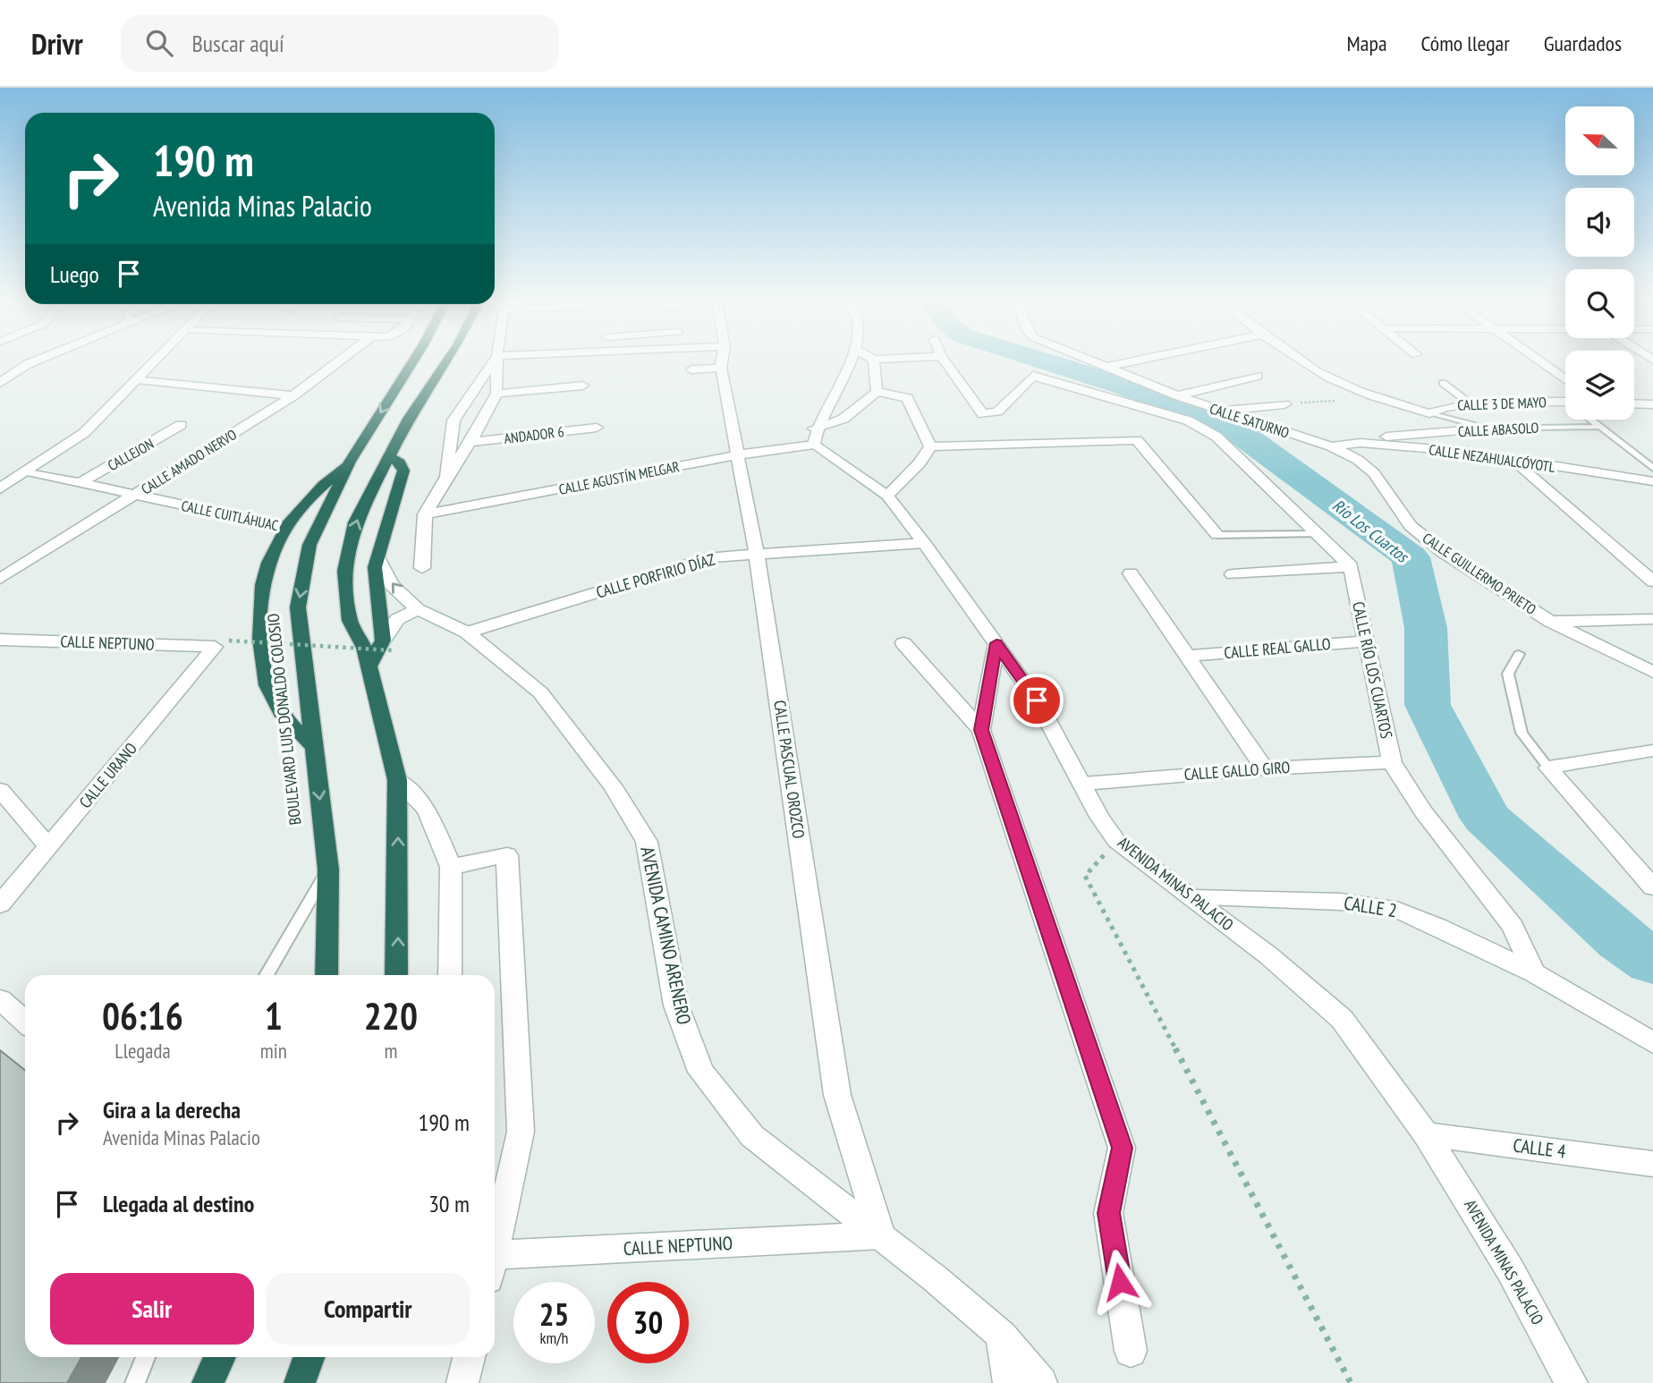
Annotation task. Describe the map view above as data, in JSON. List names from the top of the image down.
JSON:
{
  "streets": {
    "highway": ["BOULEVARD LUIS DONALDO COLOSIO"],
    "street": [
      "CALLE 3 DE MAYO",
      "CALLE SATURNO",
      "CALLE ABASOLO",
      "ANDADOR 6",
      "CALLEJON",
      "CALLE NEZAHUALCÓYOTL",
      "CALLE AMADO NERVO",
      "CALLE AGUSTÍN MELGAR",
      "CALLE CUITLÁHUAC",
      "CALLE GUILLERMO PRIETO",
      "CALLE PORFIRIO DÍAZ",
      "CALLE NEPTUNO",
      "CALLE REAL GALLO",
      "CALLE RÍO LOS CUARTOS",
      "CALLE PASCUAL OROZCO",
      "CALLE GALLO GIRO",
      "CALLE URANO",
      "AVENIDA MINAS PALACIO",
      "CALLE 2",
      "AVENIDA CAMINO ARENERO",
      "CALLE 4"
    ]
  },
  "crossings": [
    ["CALLE SATURNO", "CALLE NEZAHUALCÓYOTL"],
    ["CALLE SATURNO", "CALLE GUILLERMO PRIETO"],
    ["CALLE ABASOLO", "CALLE NEZAHUALCÓYOTL"],
    ["CALLEJON", "CALLE CUITLÁHUAC"],
    ["CALLE NEZAHUALCÓYOTL", "CALLE GUILLERMO PRIETO"],
    ["CALLE AMADO NERVO", "CALLE CUITLÁHUAC"],
    ["CALLE AGUSTÍN MELGAR", "CALLE PASCUAL OROZCO"],
    ["CALLE AGUSTÍN MELGAR", "AVENIDA MINAS PALACIO"],
    ["CALLE PORFIRIO DÍAZ", "CALLE PASCUAL OROZCO"],
    ["CALLE PORFIRIO DÍAZ", "AVENIDA MINAS PALACIO"],
    ["CALLE PORFIRIO DÍAZ", "AVENIDA CAMINO ARENERO"],
    ["CALLE NEPTUNO", "CALLE PASCUAL OROZCO"],
    ["CALLE NEPTUNO", "CALLE URANO"],
    ["CALLE NEPTUNO", "AVENIDA CAMINO ARENERO"],
    ["CALLE REAL GALLO", "CALLE RÍO LOS CUARTOS"],
    ["CALLE RÍO LOS CUARTOS", "CALLE GALLO GIRO"],
    ["CALLE RÍO LOS CUARTOS", "CALLE 2"],
    ["CALLE PASCUAL OROZCO", "AVENIDA CAMINO ARENERO"],
    ["CALLE GALLO GIRO", "AVENIDA MINAS PALACIO"],
    ["AVENIDA MINAS PALACIO", "CALLE 2"],
    ["AVENIDA MINAS PALACIO", "CALLE 4"]
  ],
  "water": ["Río Los Cuartos"],
  "north": "left",
  "page": {
    "header": "Drivr",
    "search": "Buscar aquí",
    "nav": ["Mapa", "Cómo llegar", "Guardados"],
    "turn": ["190 m", "Avenida Minas Palacio"],
    "then": "Luego",
    "eta": [
      "06:16",
      "Llegada",
      "1",
      "min",
      "220",
      "m"
    ],
    "list": [
      {
        "name": "Gira a la derecha",
        "note": "Avenida Minas Palacio",
        "value": "190 m"
      },
      {
        "name": "Llegada al destino",
        "value": "30 m"
      }
    ],
    "buttons": ["Salir", "Compartir"],
    "speed": "25 km/h",
    "limit": "30"
  }
}
